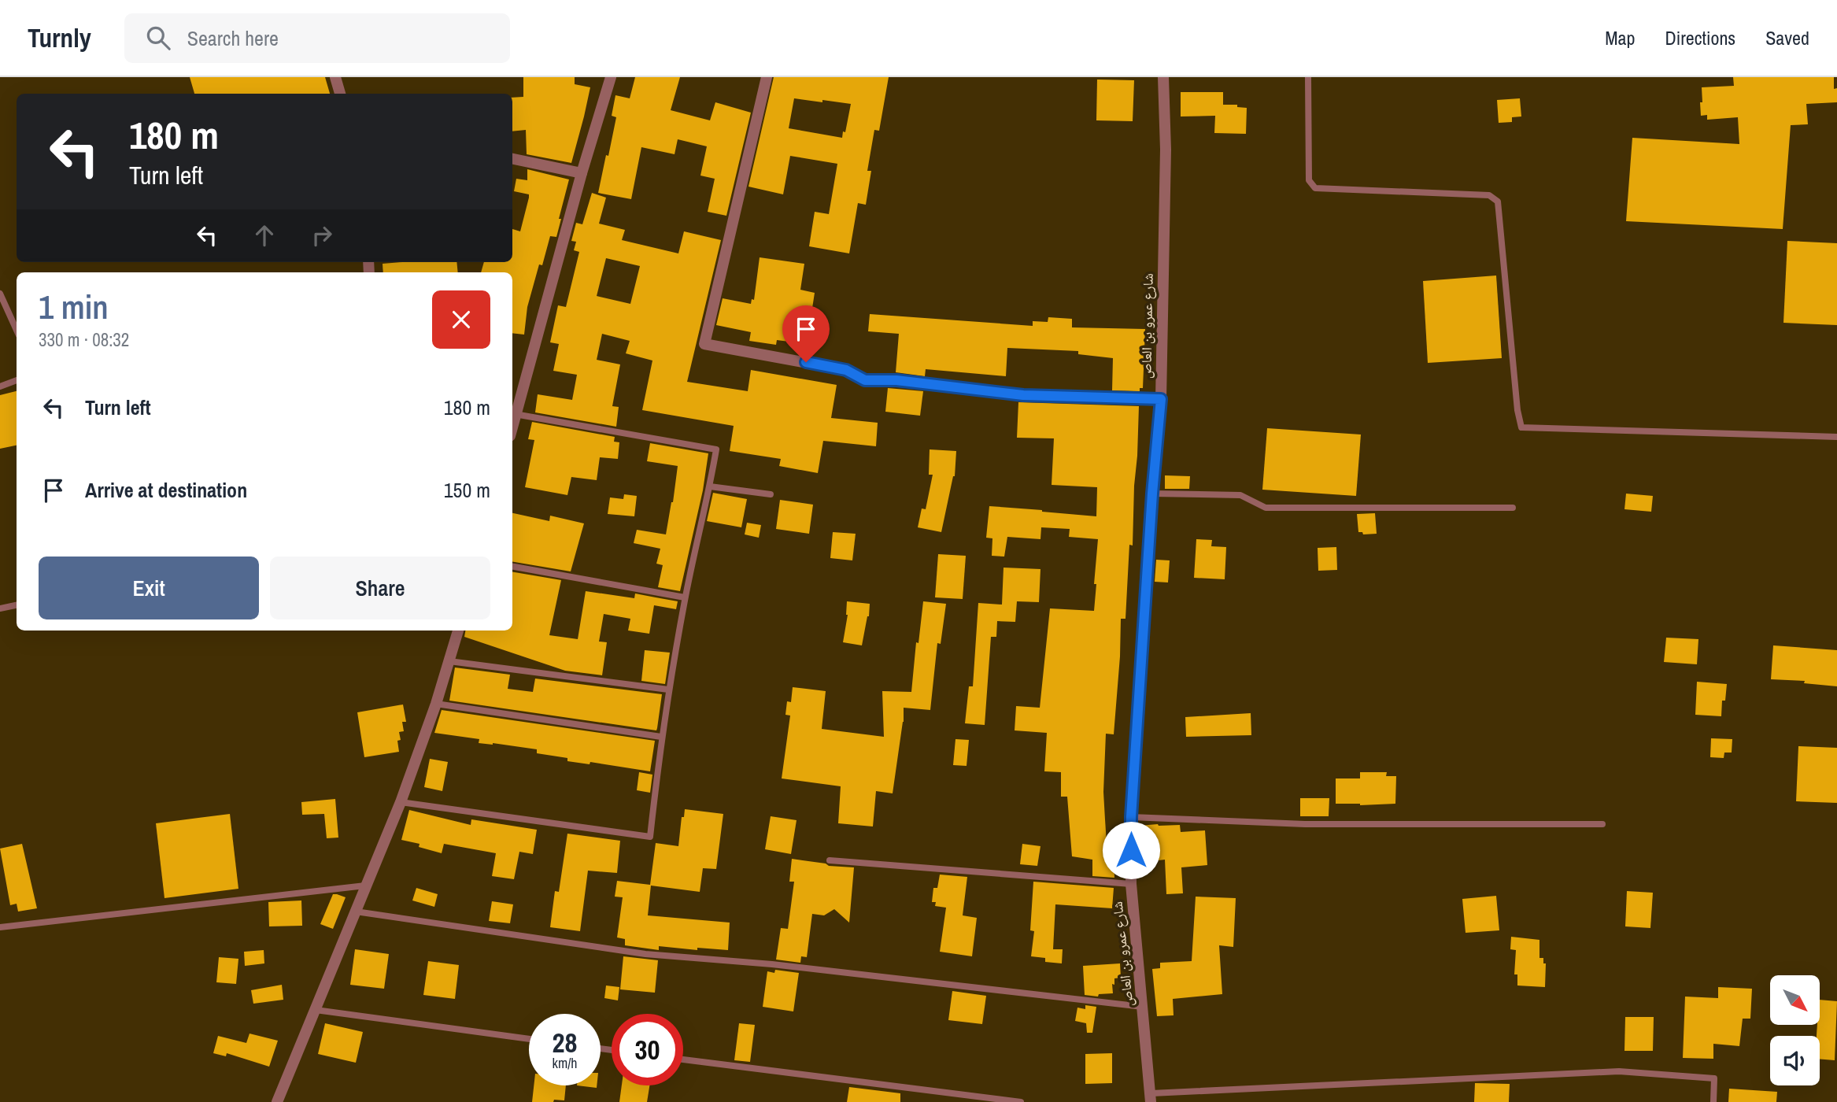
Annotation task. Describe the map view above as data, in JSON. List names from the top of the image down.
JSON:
{
  "streets": {
    "street": ["شارع عمرو بن العاص"]
  },
  "north": "bottom right",
  "page": {
    "header": "Turnly",
    "search": "Search here",
    "nav": ["Map", "Directions", "Saved"],
    "turn": ["180 m", "Turn left"],
    "heading": ["1 min", "330 m · 08:32"],
    "list": [
      {
        "name": "Turn left",
        "value": "180 m"
      },
      {
        "name": "Arrive at destination",
        "value": "150 m"
      }
    ],
    "buttons": ["Exit", "Share"],
    "speed": "28 km/h",
    "limit": "30"
  }
}
